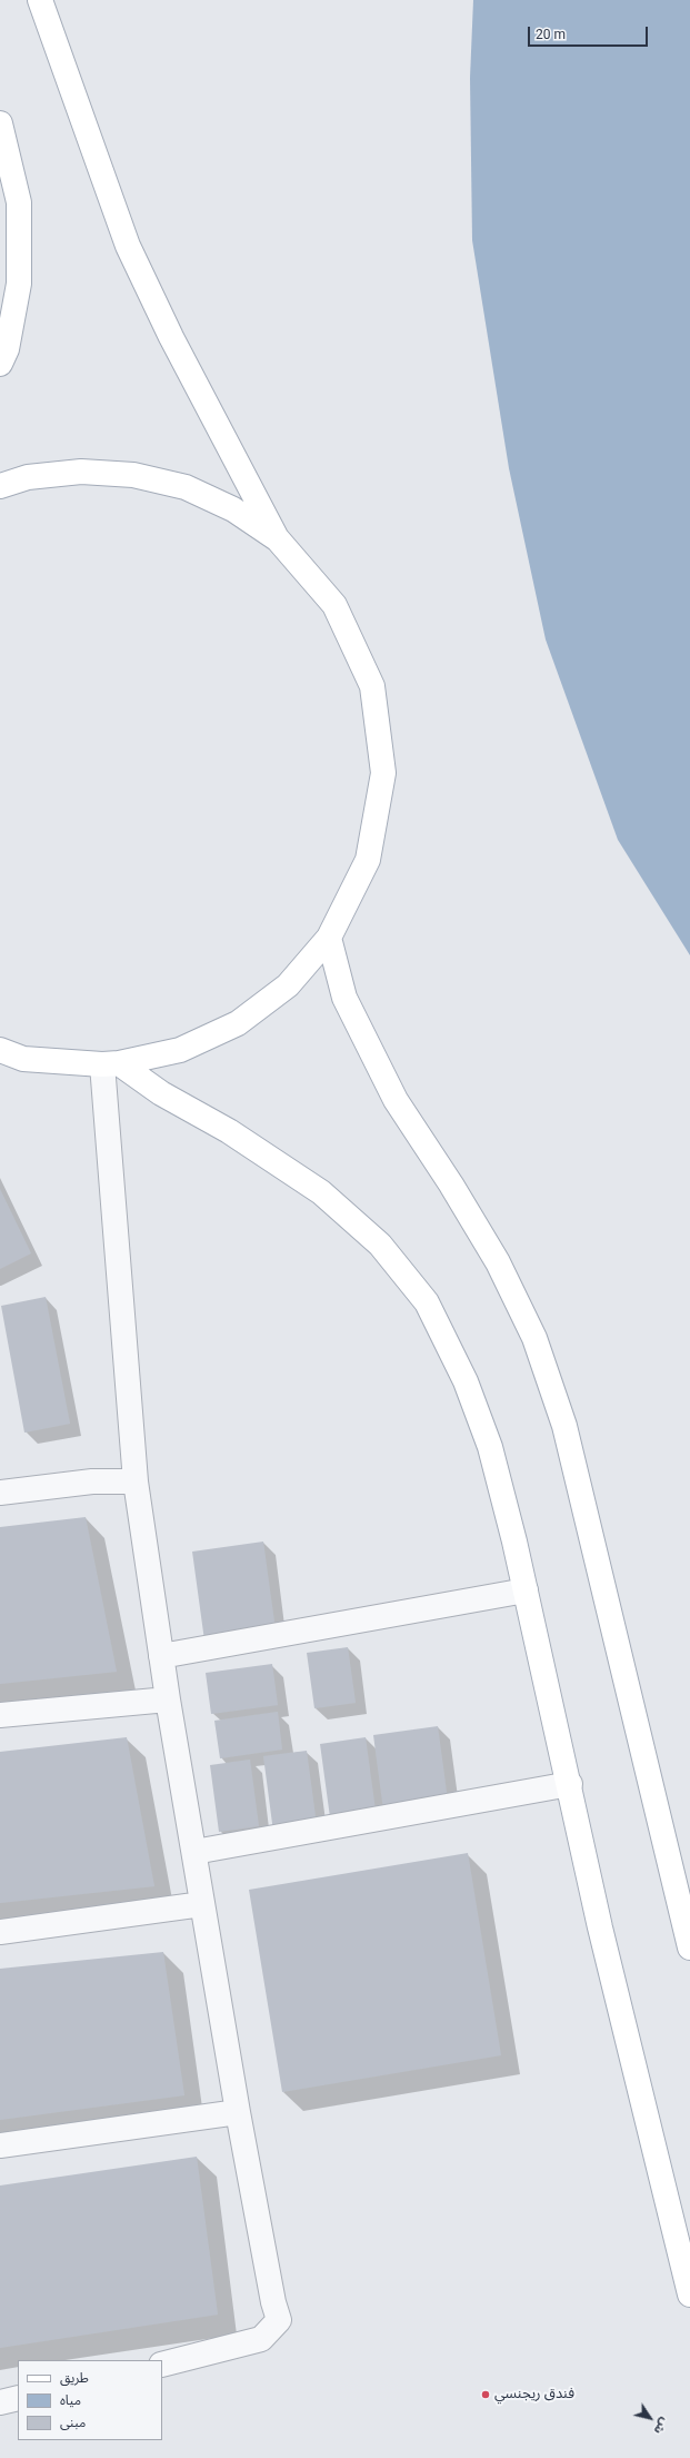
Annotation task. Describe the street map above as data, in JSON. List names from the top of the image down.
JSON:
{
  "places": ["فندق ريجنسي"],
  "legend": ["طريق", "مياه", "مبنى"],
  "scale_bar": "20 m",
  "north": "bottom right"
}
